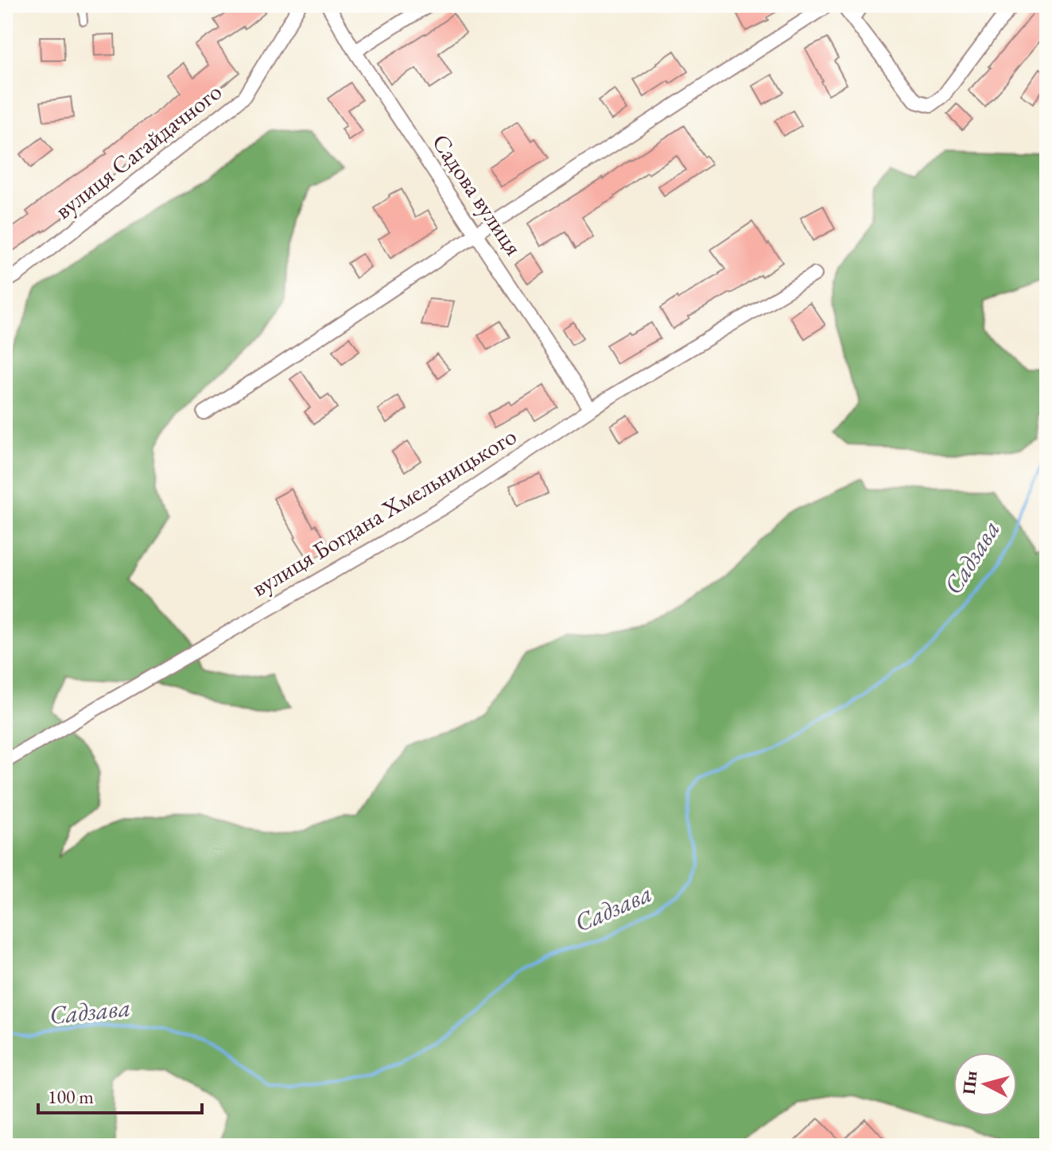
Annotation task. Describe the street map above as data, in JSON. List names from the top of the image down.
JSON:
{
  "streets": {
    "street": ["вулиця Сагайдачного", "Садова вулиця", "вулиця Богдана Хмельницького"]
  },
  "crossings": [
    ["Садова вулиця", "вулиця Богдана Хмельницького"]
  ],
  "water": ["Садзава"],
  "scale_bar": "100 m",
  "north": "left"
}
